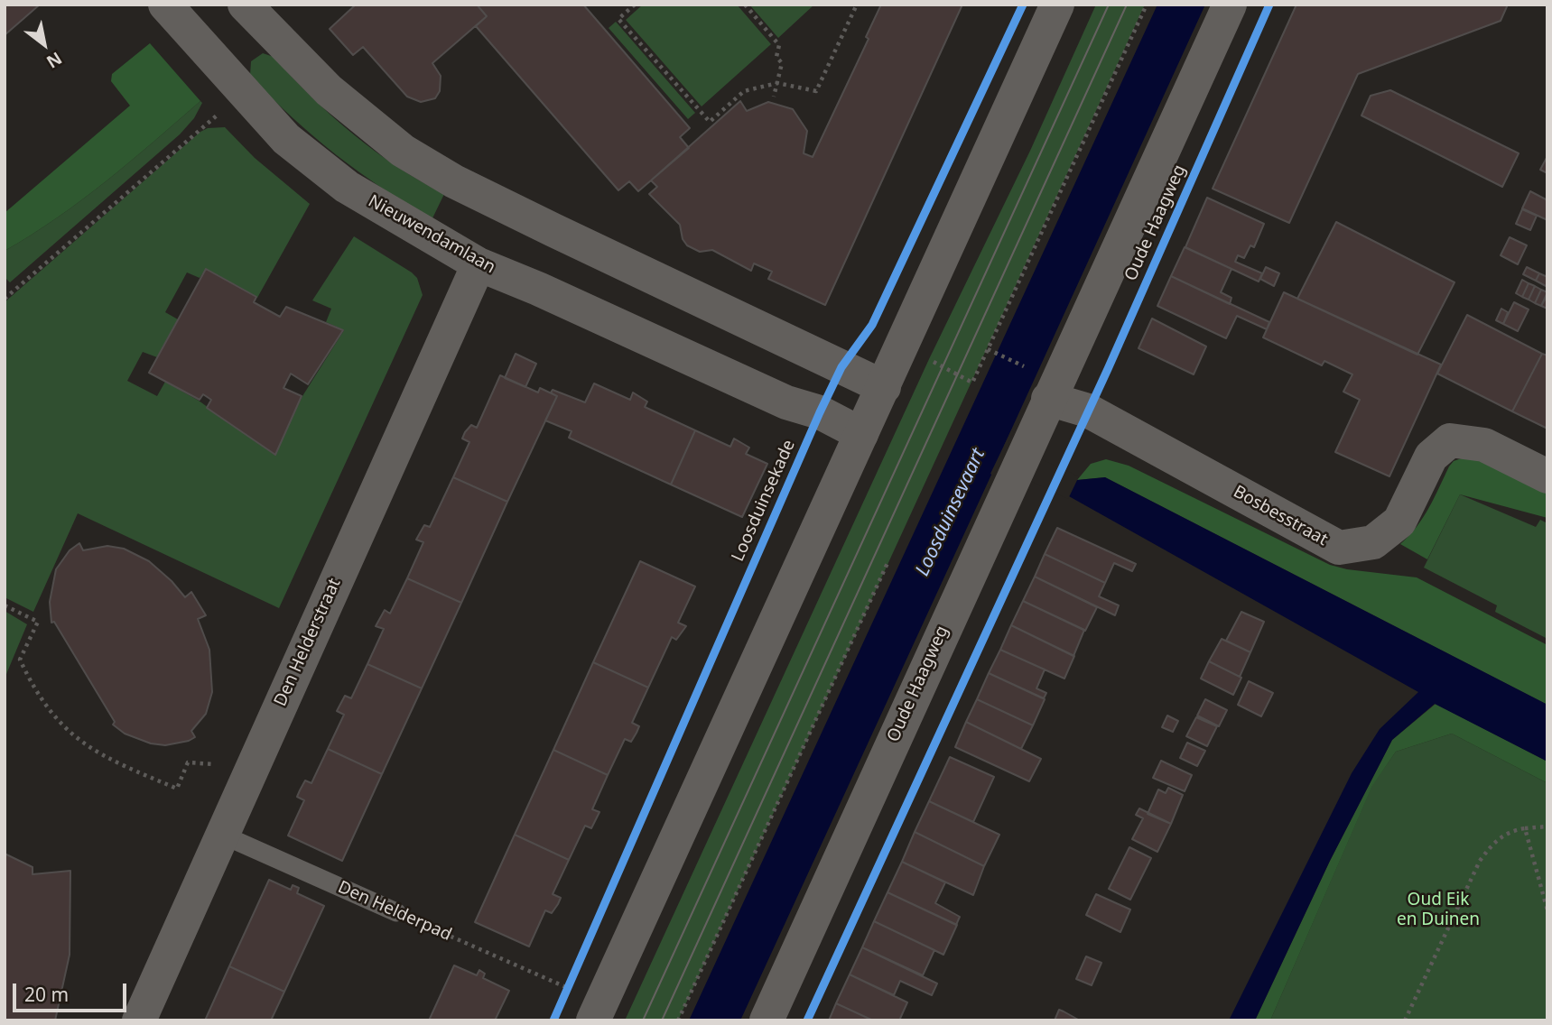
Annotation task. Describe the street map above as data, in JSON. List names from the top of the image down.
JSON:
{
  "streets": {
    "street": [
      "Oude Haagweg",
      "Nieuwendamlaan",
      "Bosbesstraat",
      "Den Helderstraat"
    ],
    "lane": ["Den Helderpad"],
    "cycle path": ["Loosduinsekade"]
  },
  "crossings": [
    ["Oude Haagweg", "Bosbesstraat"],
    ["Nieuwendamlaan", "Den Helderstraat"],
    ["Den Helderstraat", "Den Helderpad"]
  ],
  "water": ["Loosduinsevaart"],
  "parks": ["Oud Eik en Duinen"],
  "scale_bar": "20 m",
  "north": "bottom right"
}
